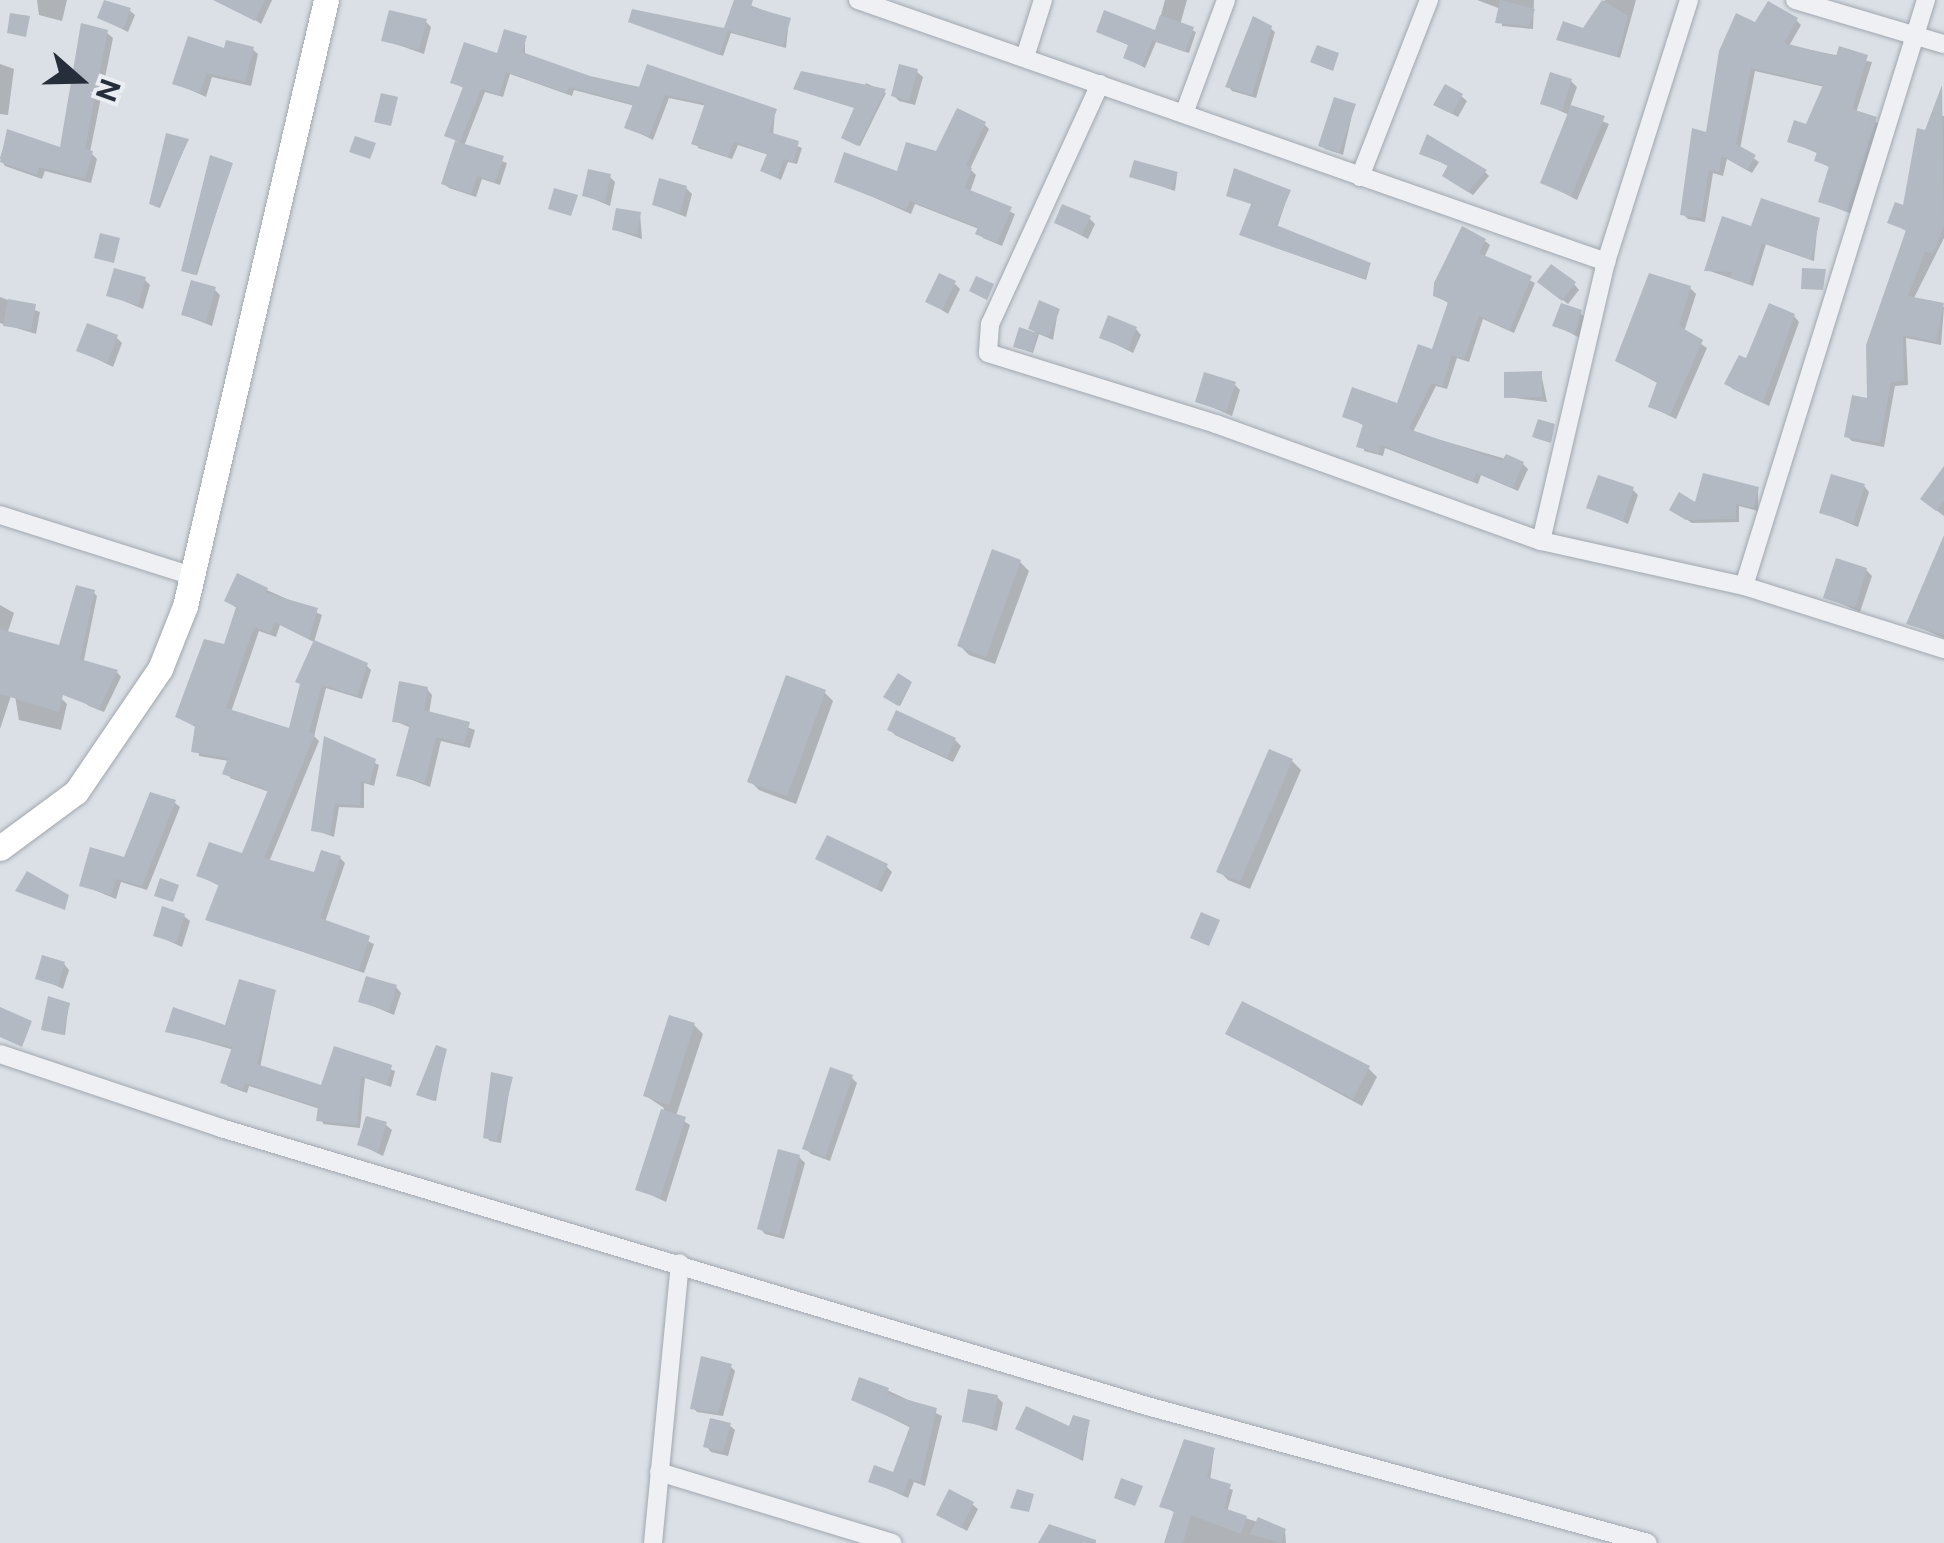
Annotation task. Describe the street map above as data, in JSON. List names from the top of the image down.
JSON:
{
  "north": "right"
}
